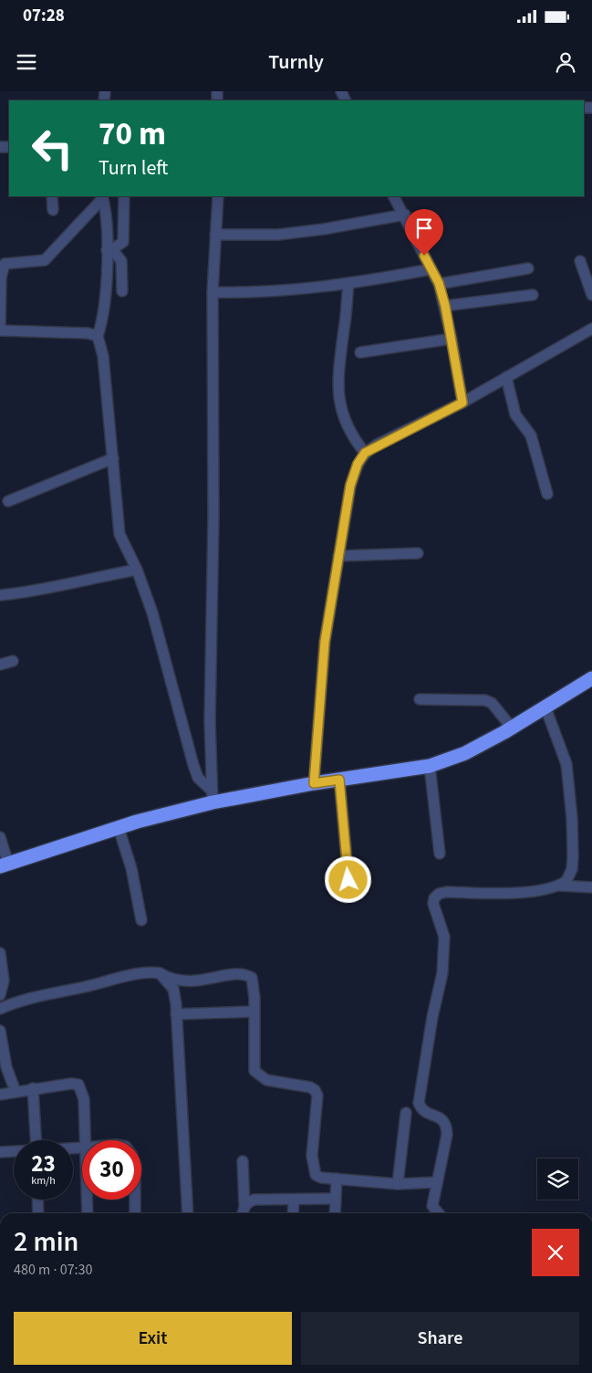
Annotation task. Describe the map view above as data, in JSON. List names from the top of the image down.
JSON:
{
  "page": {
    "status": "07:28",
    "header": "Turnly",
    "turn": ["70 m", "Turn left"],
    "speed": "23 km/h",
    "limit": "30",
    "heading": ["2 min", "480 m · 07:30"],
    "buttons": ["Exit", "Share"]
  }
}
